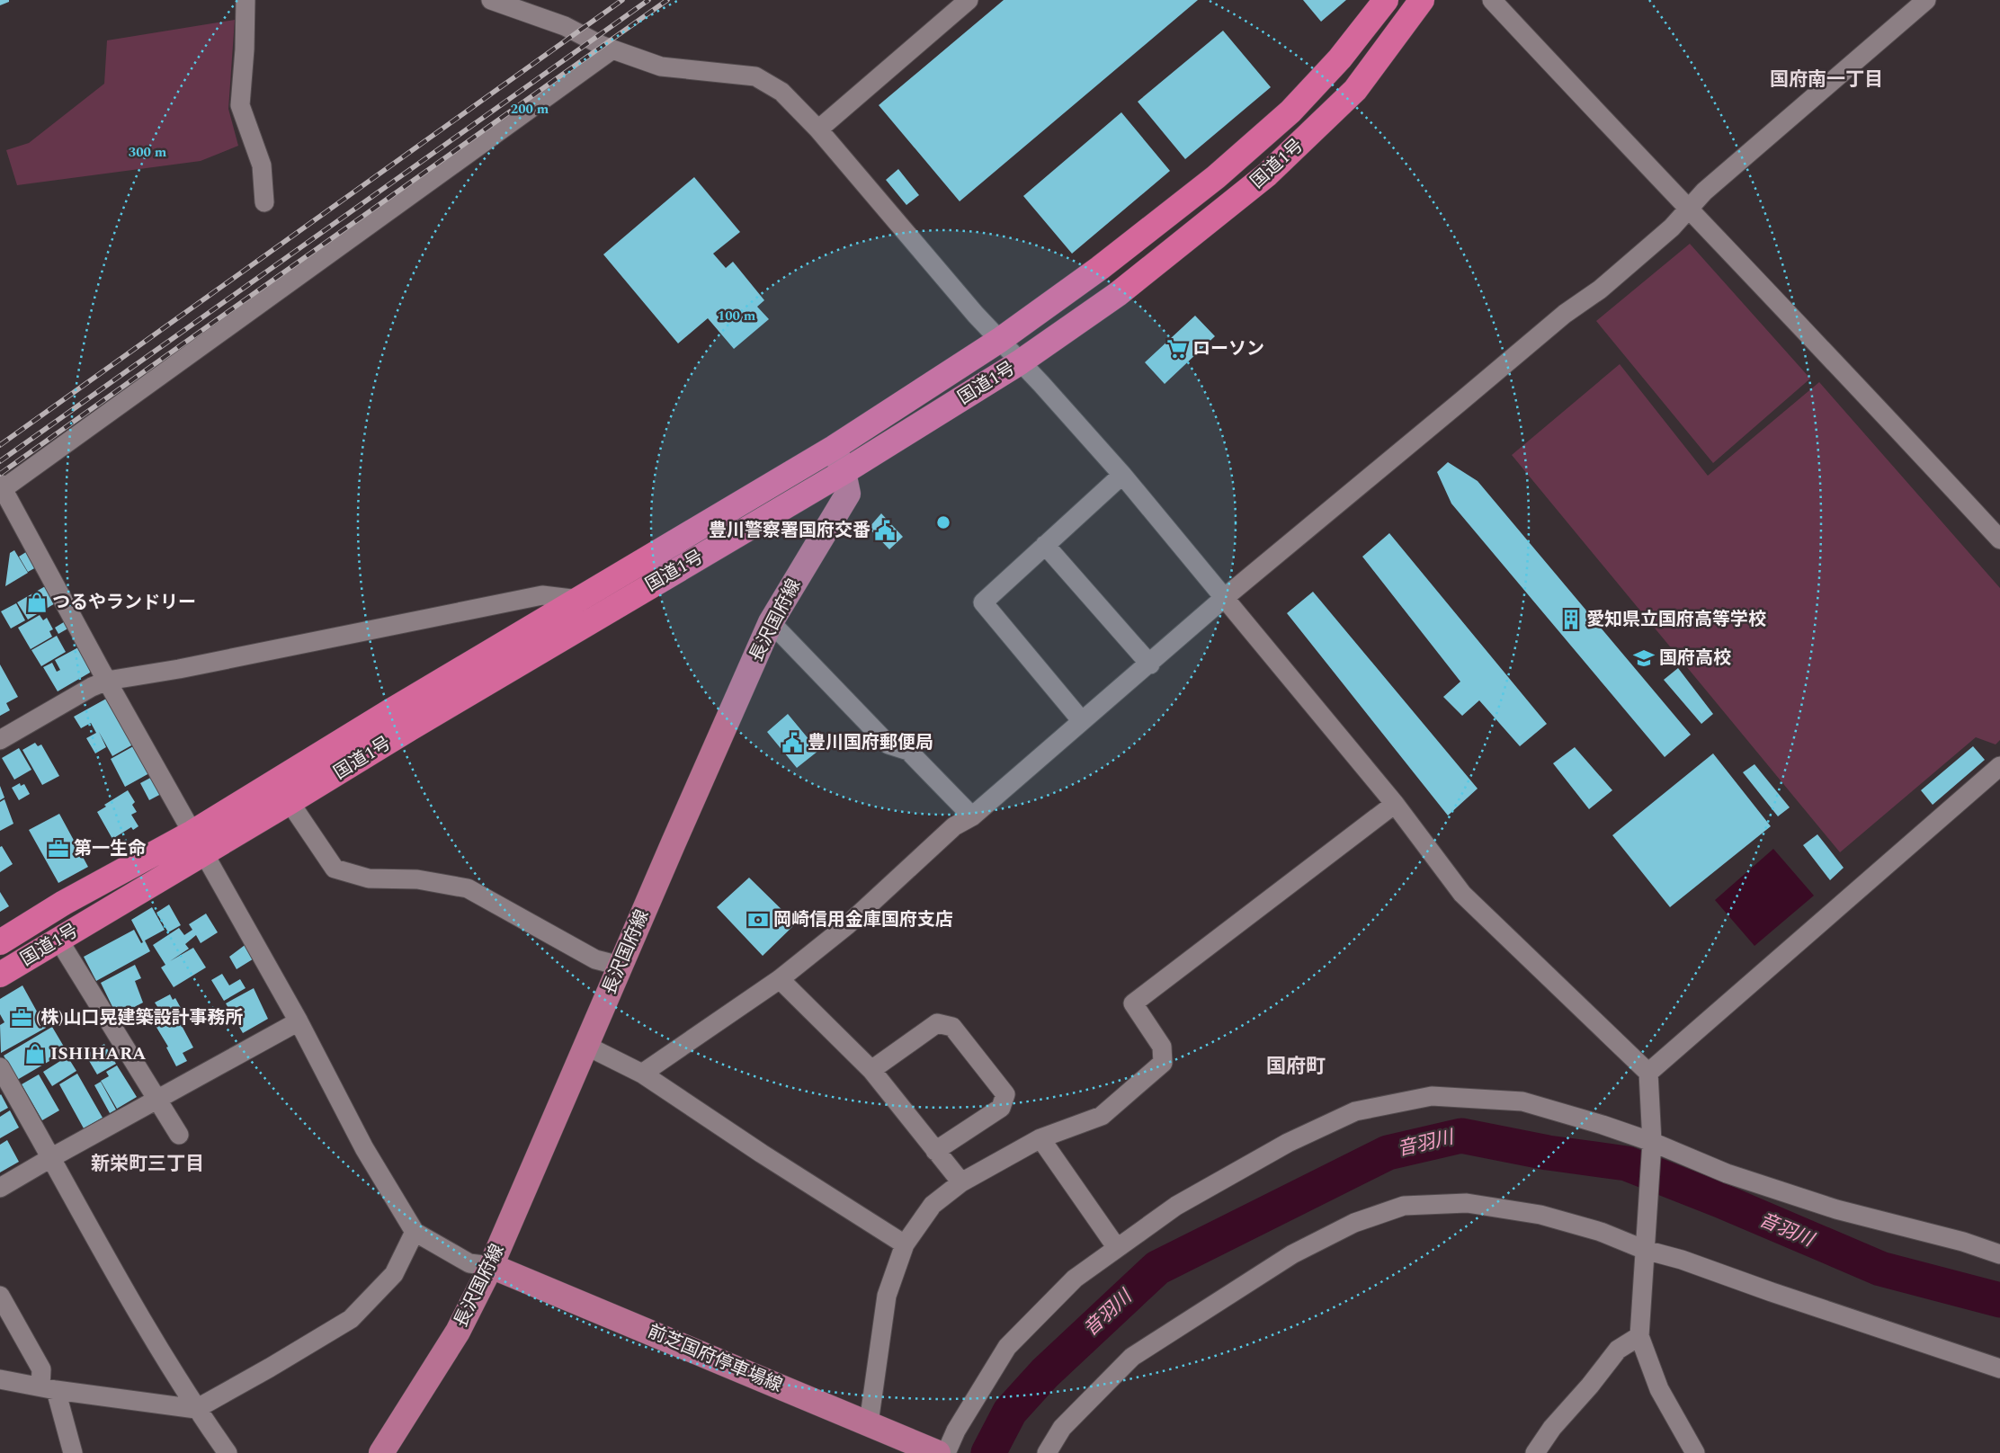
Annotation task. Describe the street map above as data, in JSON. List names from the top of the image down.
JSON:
{
  "streets": {
    "highway": ["国道1号"],
    "main road": ["長沢国府線", "前芝国府停車場線"]
  },
  "crossings": [
    ["国道1号", "長沢国府線"],
    ["長沢国府線", "前芝国府停車場線"]
  ],
  "districts": ["国府南一丁目", "国府町", "新栄町三丁目"],
  "water": ["音羽川"],
  "places": {
    "supermarket": ["ローソン"],
    "public building": ["豊川警察署国府交番", "豊川国府郵便局"],
    "shop": ["つるやランドリー", "ISHIHARA"],
    "building": ["愛知県立国府高等学校"],
    "school or university": ["国府高校"],
    "office": ["第一生命", "(株)山口晃建築設計事務所"],
    "bank": ["岡崎信用金庫国府支店"]
  },
  "rings": ["200 m", "300 m", "100 m"]
}
